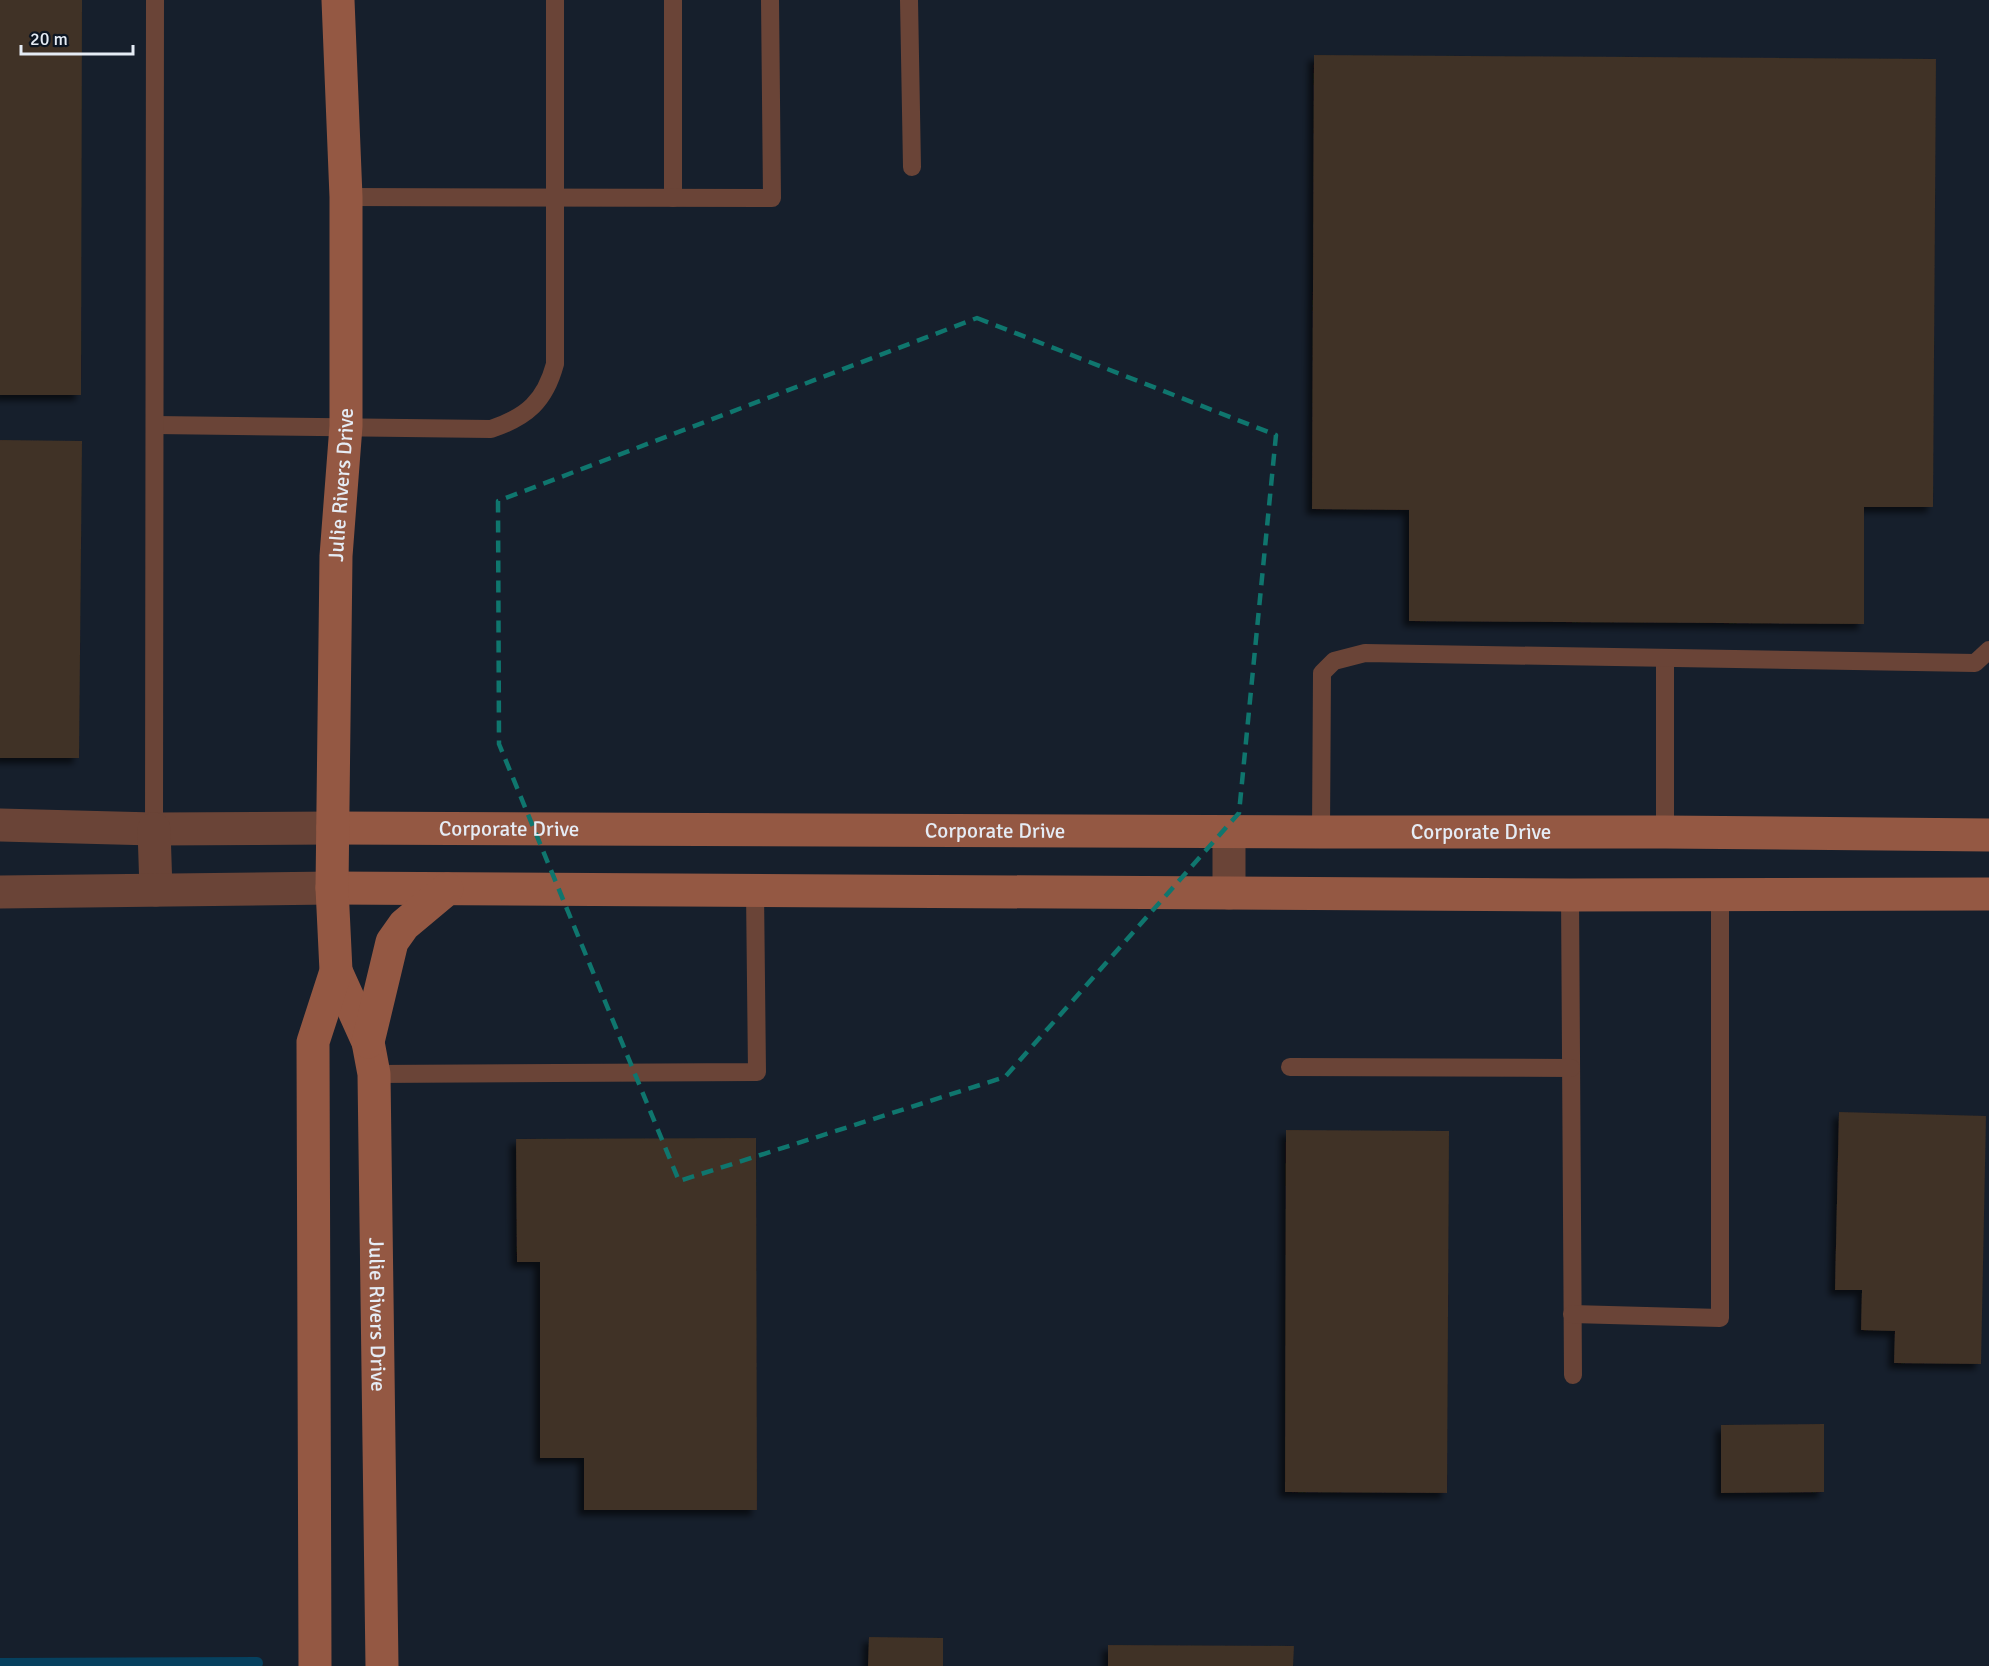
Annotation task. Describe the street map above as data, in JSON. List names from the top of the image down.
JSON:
{
  "streets": {
    "street": ["Julie Rivers Drive", "Corporate Drive"]
  },
  "crossings": [
    ["Julie Rivers Drive", "Corporate Drive"]
  ],
  "scale_bar": "20 m"
}
